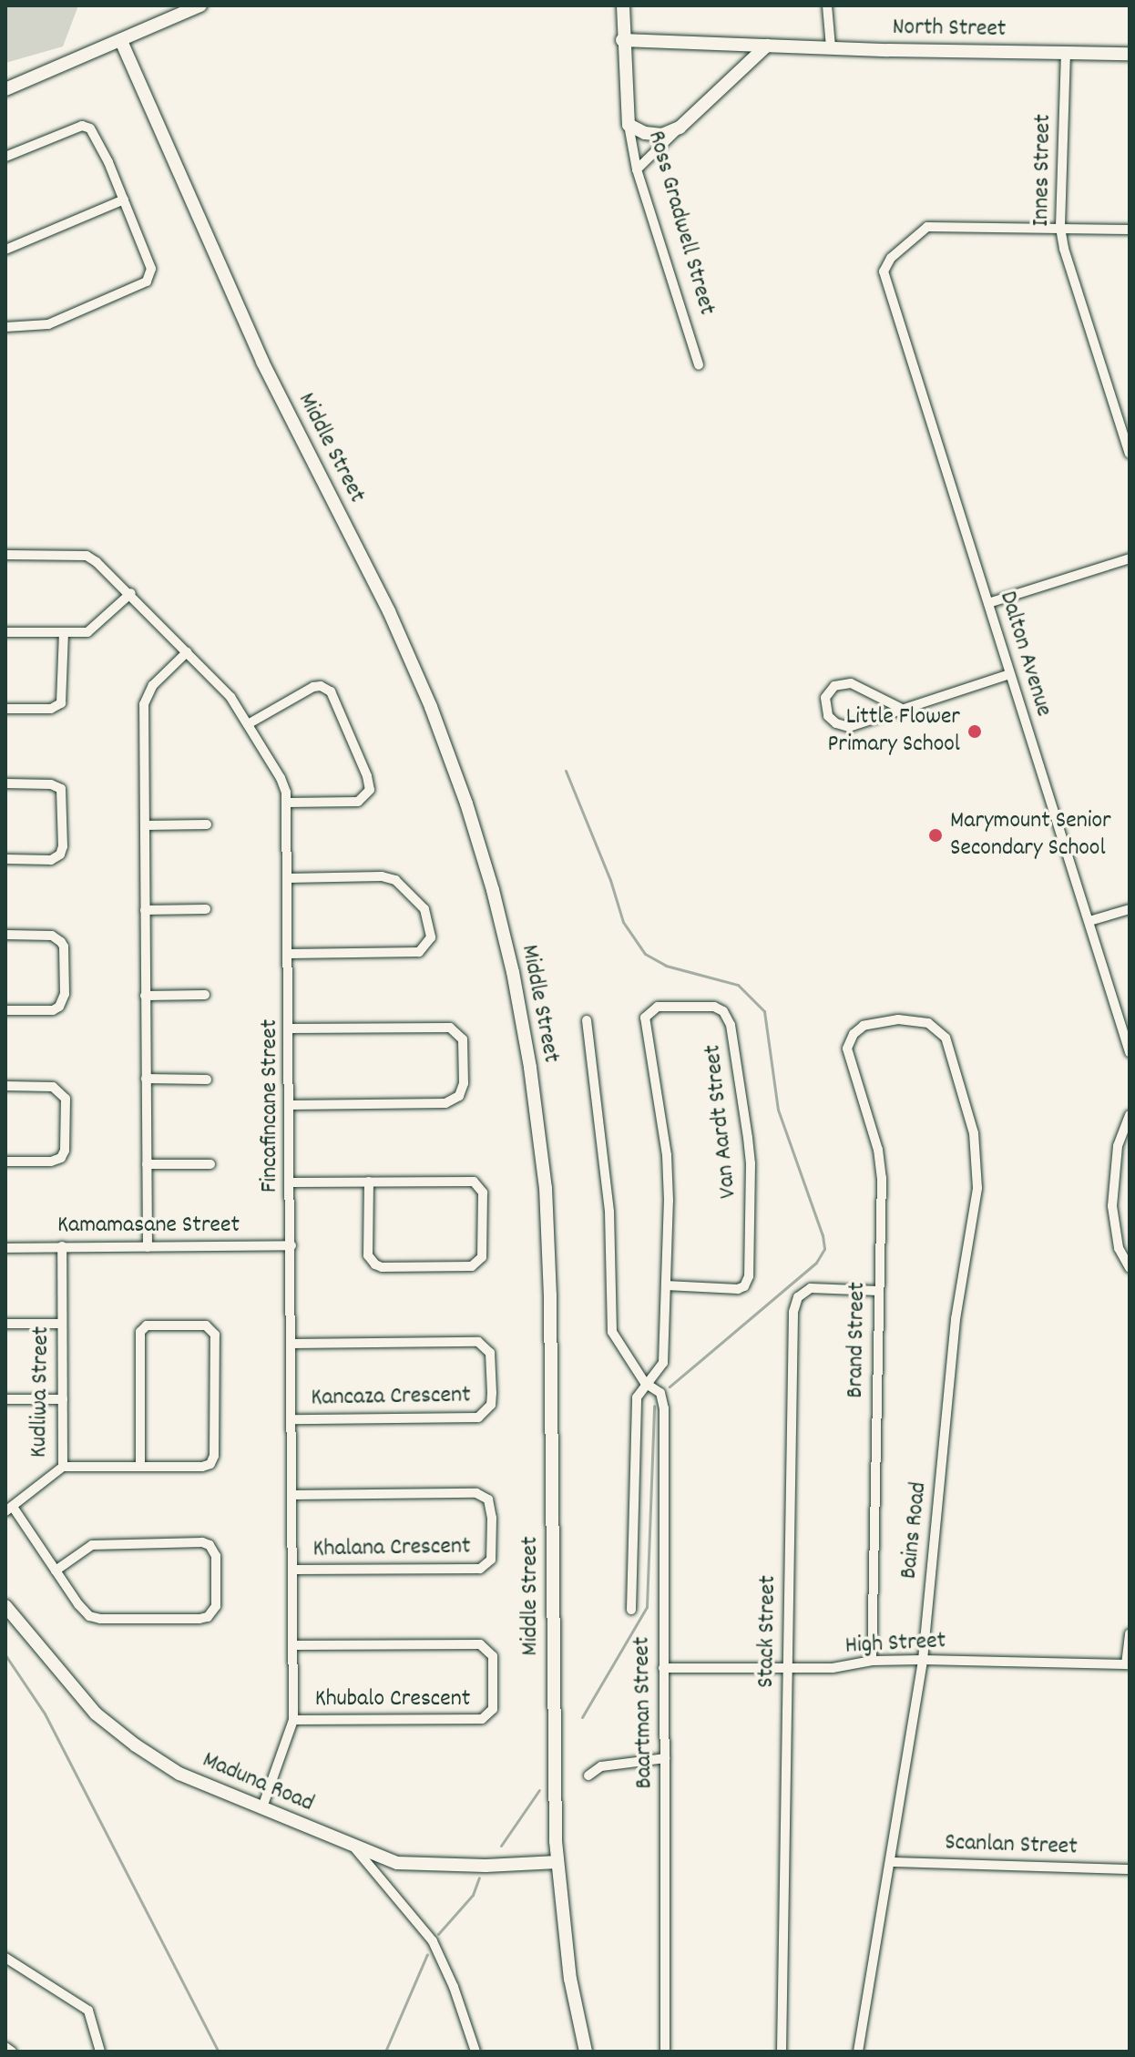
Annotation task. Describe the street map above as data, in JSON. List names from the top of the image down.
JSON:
{
  "streets": {
    "main road": [
      "North Street",
      "Ross Gradwell Street",
      "Middle Street",
      "Maduna Road"
    ],
    "street": [
      "Innes Street",
      "Dalton Avenue",
      "Fincafincane Street",
      "Van Aardt Street",
      "Kamamasane Street",
      "Brand Street",
      "Kudliwa Street",
      "Kancaza Crescent",
      "Bains Road",
      "Khalana Crescent",
      "Stack Street",
      "High Street",
      "Khubalo Crescent",
      "Baartman Street",
      "Scanlan Street"
    ]
  },
  "crossings": [
    ["North Street", "Innes Street"],
    ["North Street", "Ross Gradwell Street"],
    ["Innes Street", "Dalton Avenue"],
    ["Middle Street", "Maduna Road"],
    ["Fincafincane Street", "Kamamasane Street"],
    ["Fincafincane Street", "Kancaza Crescent"],
    ["Fincafincane Street", "Khalana Crescent"],
    ["Fincafincane Street", "Khubalo Crescent"],
    ["Fincafincane Street", "Maduna Road"],
    ["Van Aardt Street", "Baartman Street"],
    ["Kamamasane Street", "Kudliwa Street"],
    ["Brand Street", "Bains Road"],
    ["Brand Street", "Stack Street"],
    ["Brand Street", "High Street"],
    ["Bains Road", "High Street"],
    ["Bains Road", "Scanlan Street"],
    ["Stack Street", "High Street"],
    ["High Street", "Baartman Street"]
  ],
  "places": ["Little Flower Primary School", "Marymount Senior Secondary School"]
}
